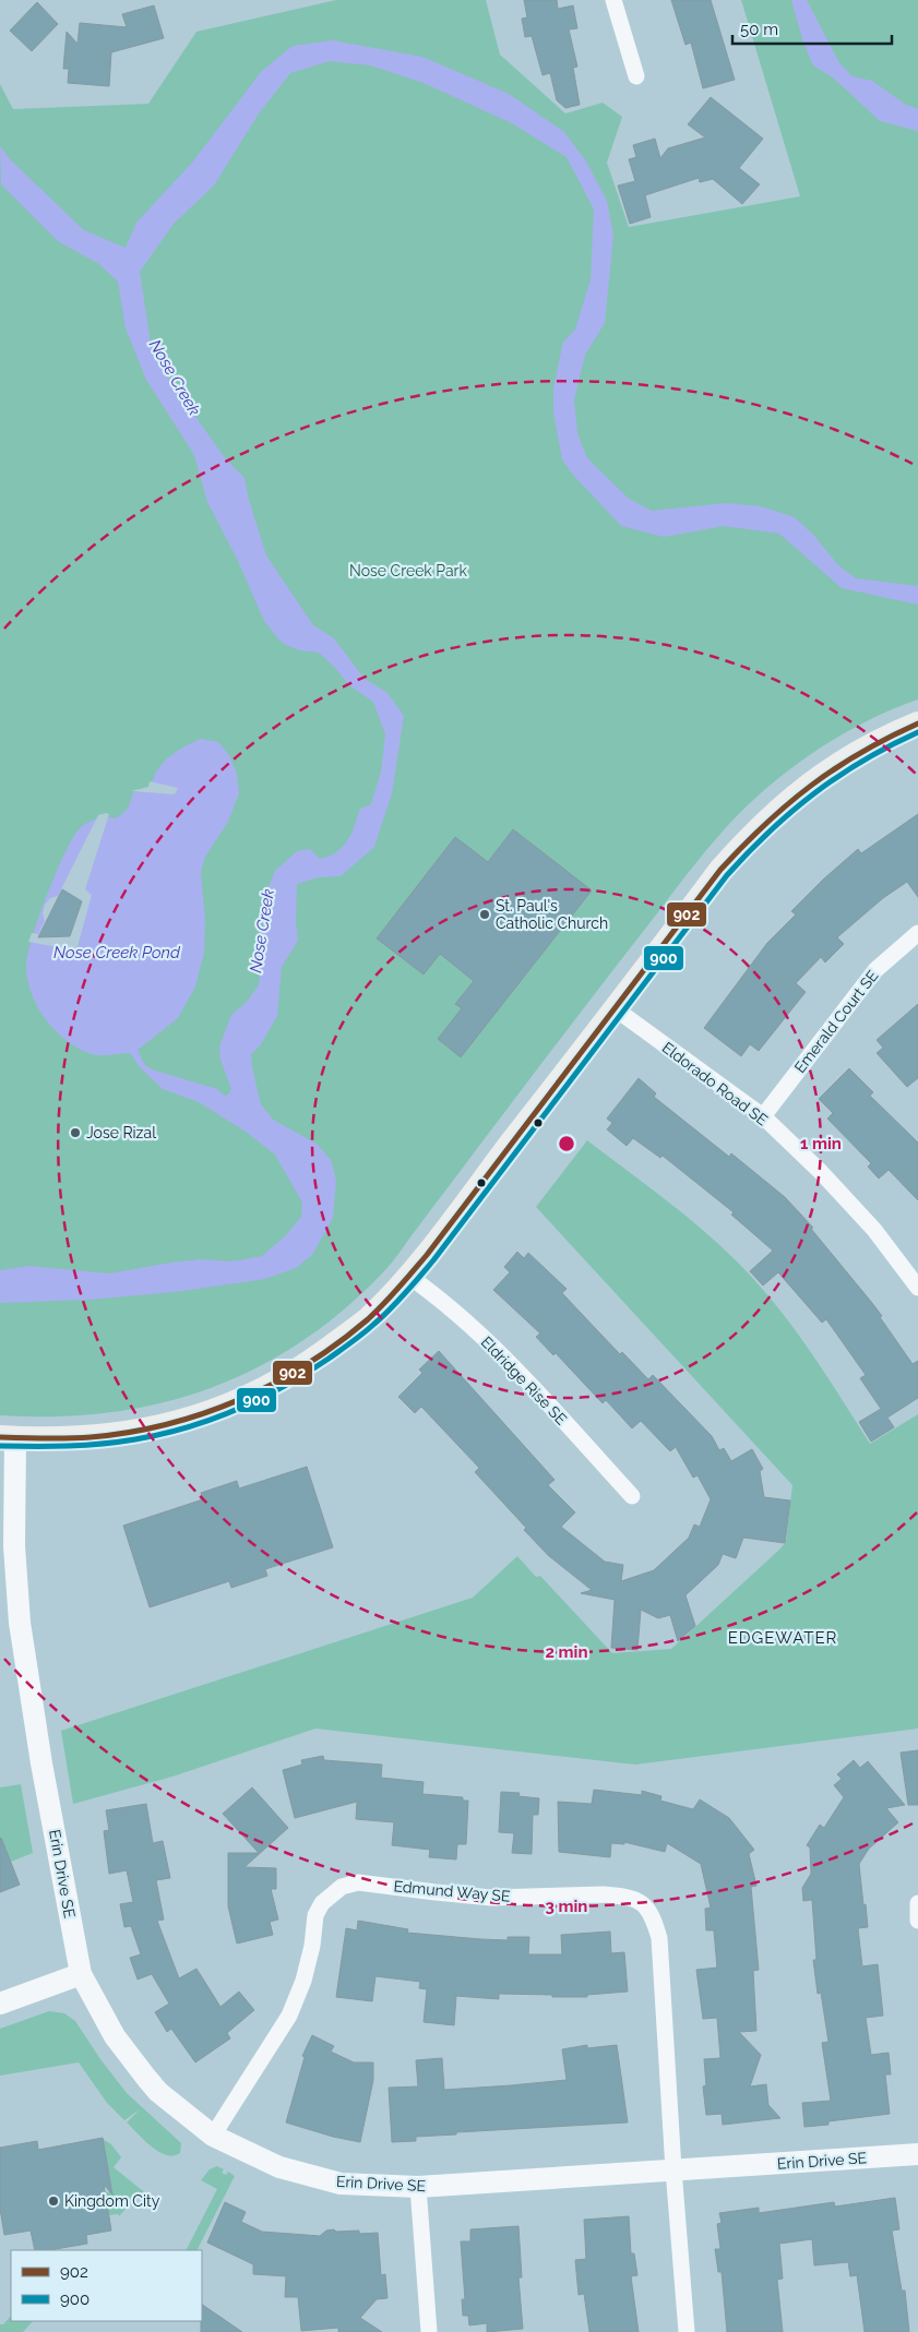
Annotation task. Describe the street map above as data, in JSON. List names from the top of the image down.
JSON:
{
  "streets": {
    "street": [
      "Emerald Court SE",
      "Eldorado Road SE",
      "Eldridge Rise SE",
      "Erin Drive SE",
      "Edmund Way SE"
    ]
  },
  "crossings": [
    ["Emerald Court SE", "Eldorado Road SE"],
    ["Erin Drive SE", "Edmund Way SE"]
  ],
  "districts": ["EDGEWATER"],
  "water": ["Nose Creek", "Nose Creek Pond"],
  "parks": ["Nose Creek Park"],
  "places": ["St. Paul's Catholic Church", "Jose Rizal", "Kingdom City"],
  "lines": ["transit line 902", "transit line 900"],
  "legend": ["902", "900"],
  "scale_bar": "50 m",
  "rings": ["1 min", "2 min", "3 min"]
}
